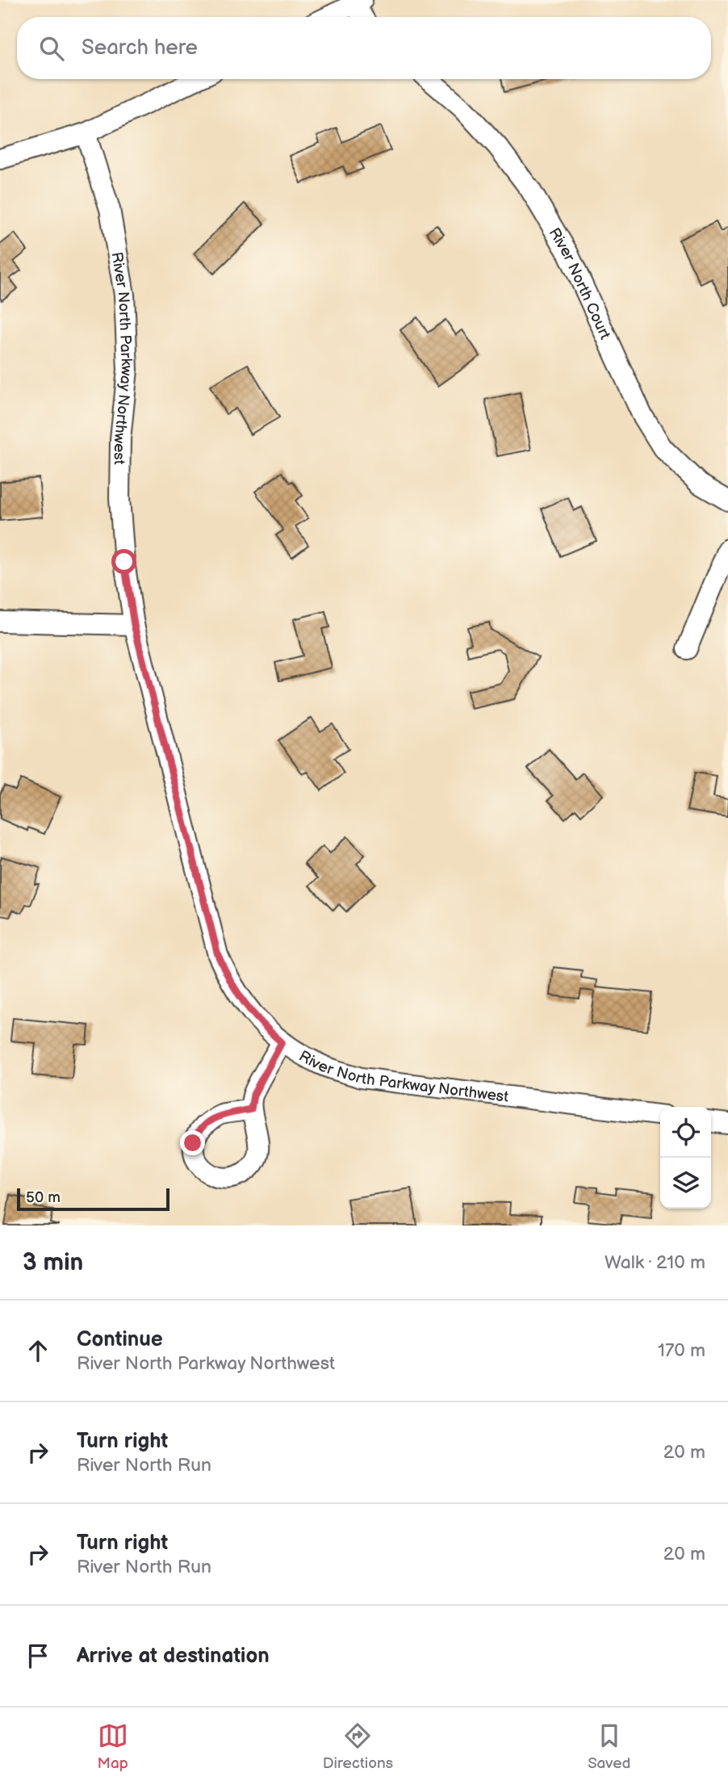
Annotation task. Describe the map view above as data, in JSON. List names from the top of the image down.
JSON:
{
  "streets": {
    "street": ["River North Court", "River North Parkway Northwest"]
  },
  "scale_bar": "50 m",
  "page": {
    "search": "Search here",
    "scale": "50 m",
    "heading": ["3 min", "Walk · 210 m"],
    "list": [
      ["Continue", "River North Parkway Northwest", "170 m"],
      ["Turn right", "River North Run", "20 m"],
      ["Turn right", "River North Run", "20 m"],
      "Arrive at destination"
    ],
    "nav": ["Map", "Directions", "Saved"]
  }
}
